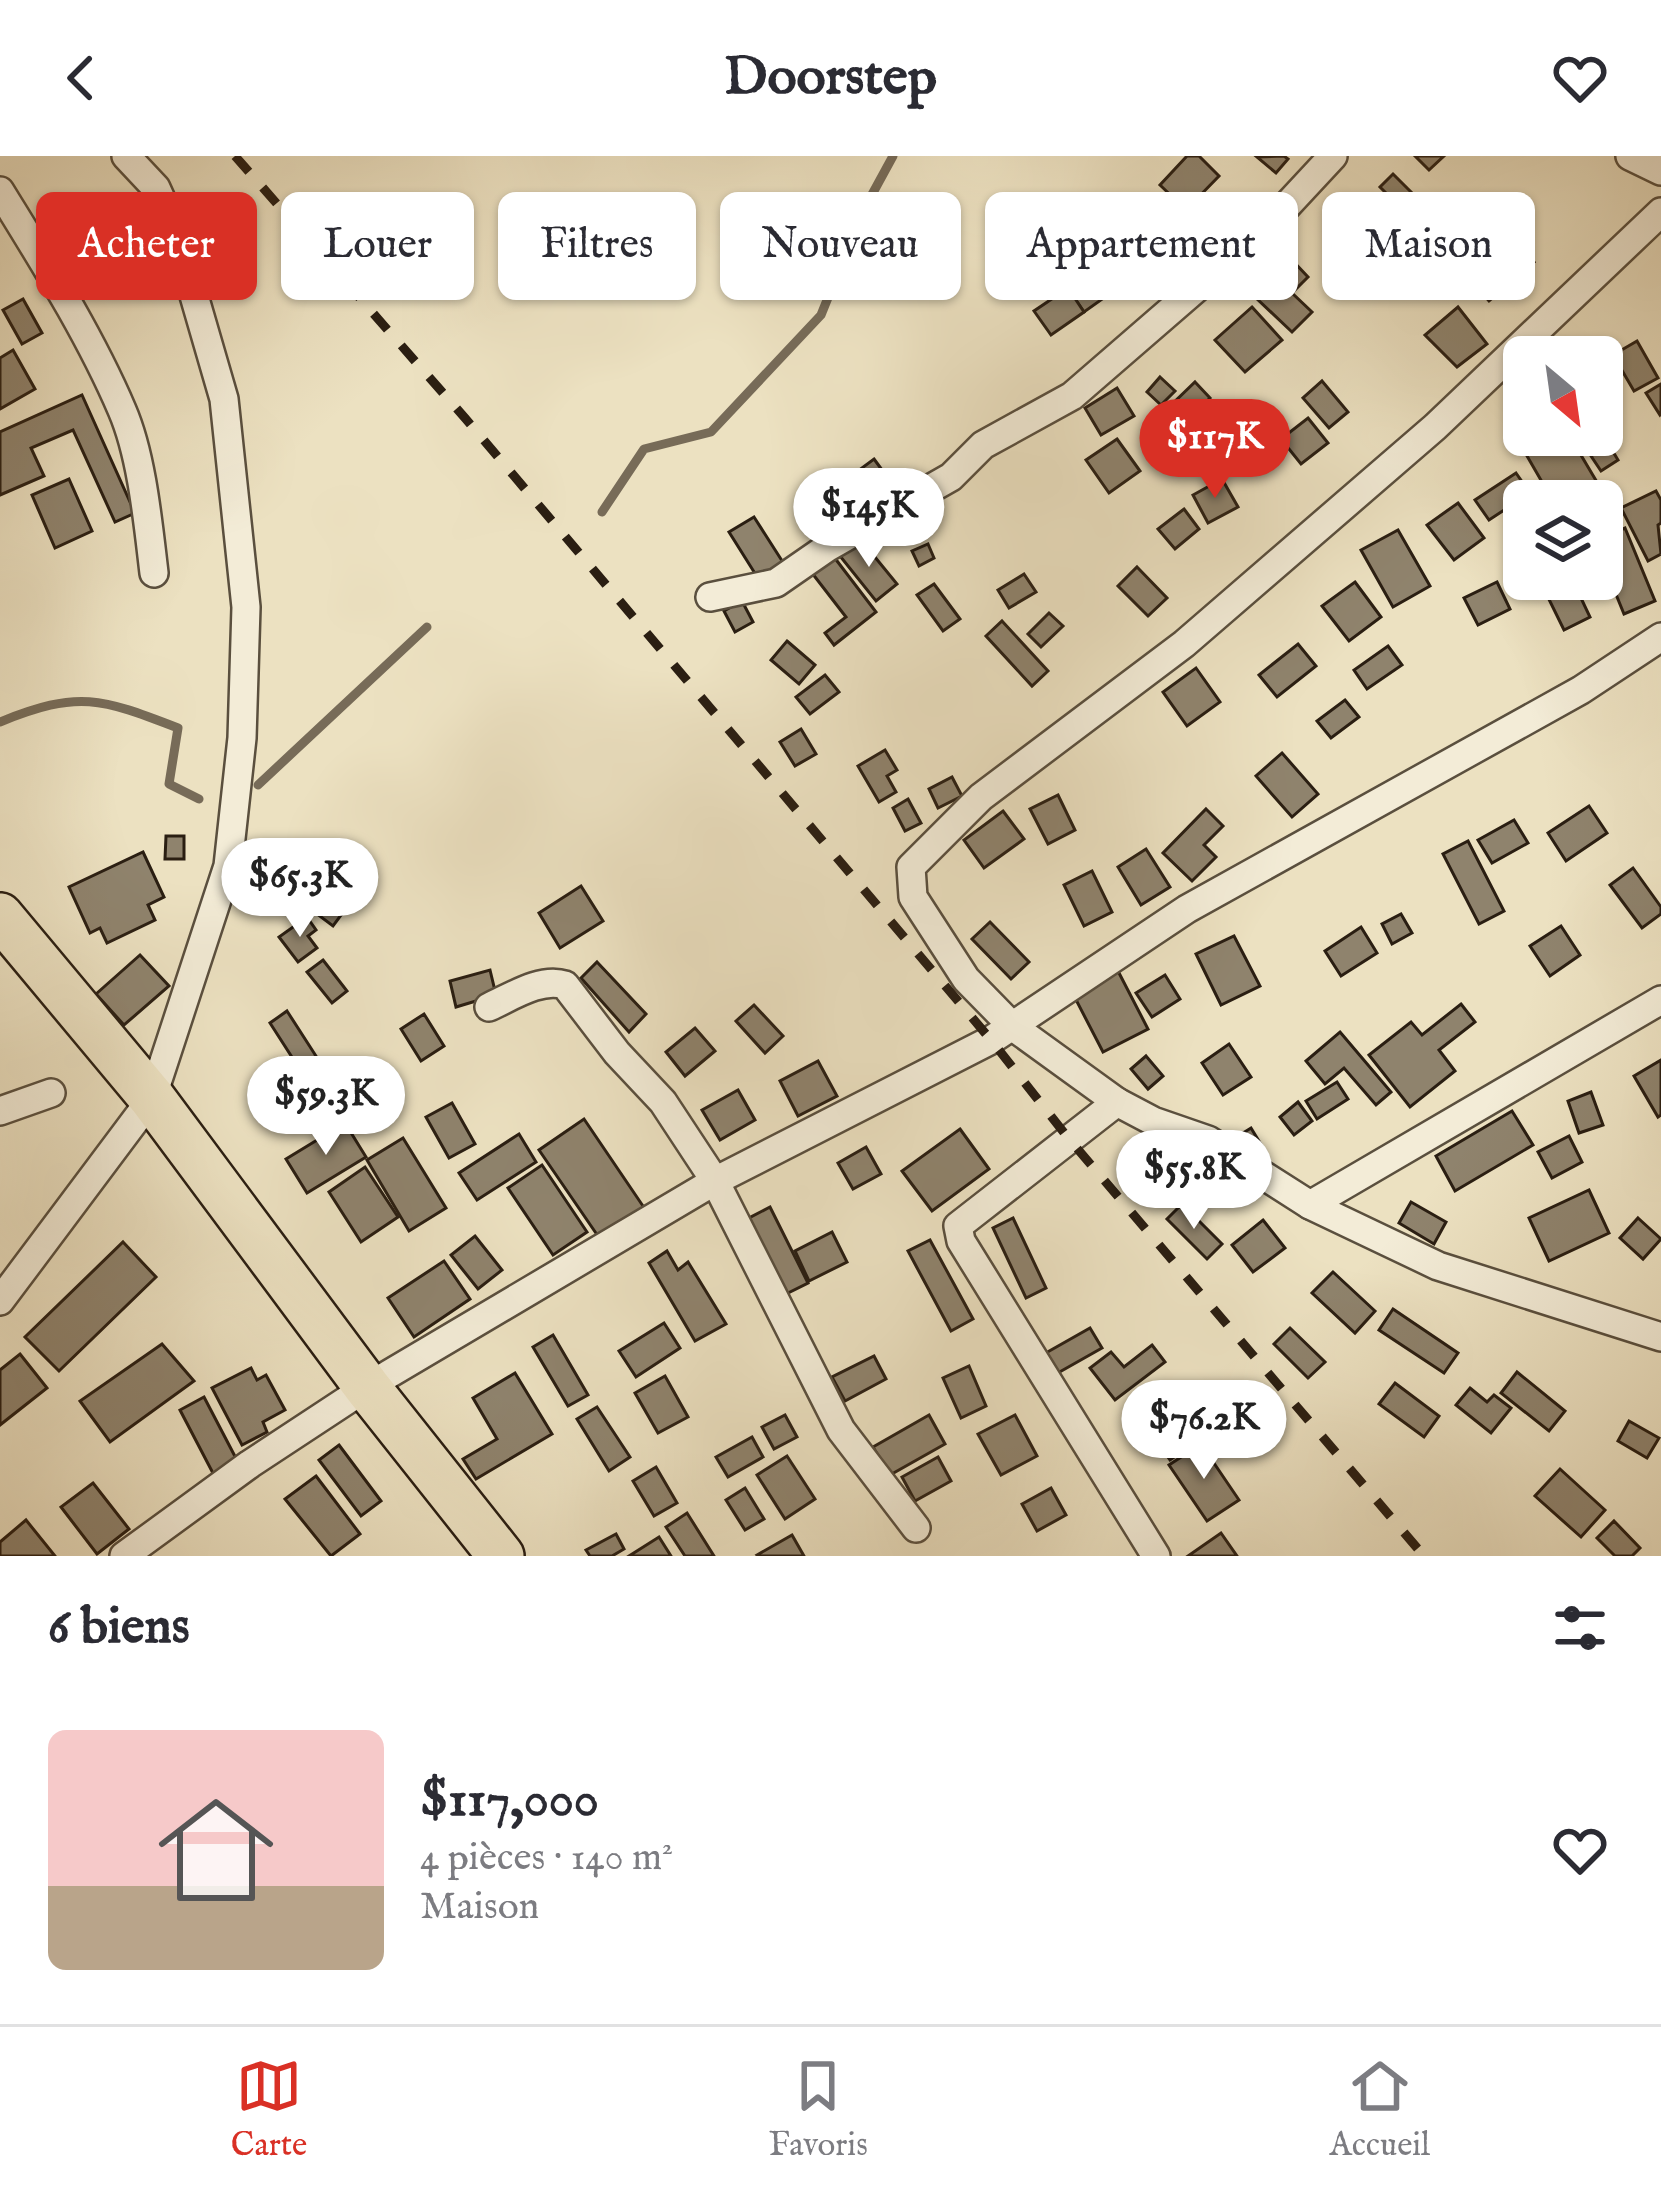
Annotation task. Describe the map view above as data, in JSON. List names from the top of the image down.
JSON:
{
  "north": "bottom right",
  "page": {
    "header": "Doorstep",
    "chip": [
      "Acheter",
      "Louer",
      "Filtres",
      "Nouveau",
      "Appartement",
      "Maison"
    ],
    "price": [
      "$117K",
      "$145K",
      "$65.3K",
      "$59.3K",
      "$55.8K",
      "$76.2K"
    ],
    "heading": "6 biens",
    "list": [
      {
        "name": "$117,000",
        "note": "4 pièces · 140 m² · Maison"
      }
    ],
    "tabs": ["Carte", "Favoris", "Accueil"]
  }
}
